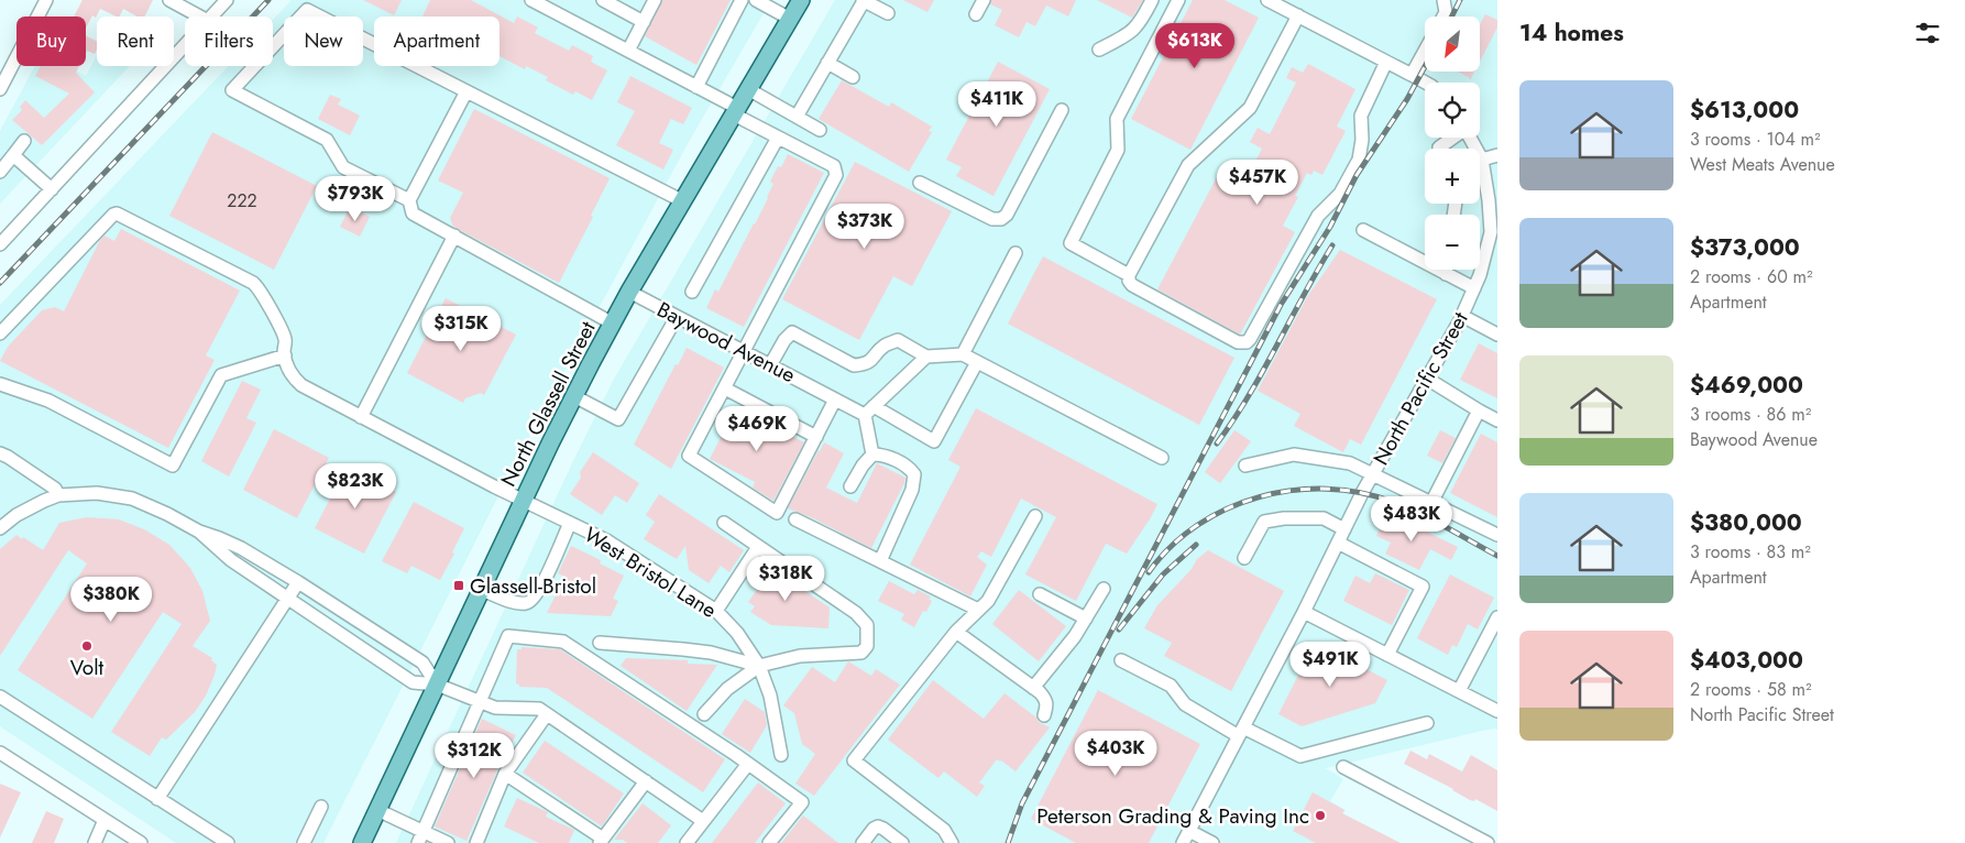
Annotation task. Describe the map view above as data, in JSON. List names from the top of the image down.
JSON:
{
  "streets": {
    "main road": ["North Glassell Street"],
    "street": ["Baywood Avenue", "North Pacific Street", "West Bristol Lane"]
  },
  "crossings": [
    ["Baywood Avenue", "North Glassell Street"],
    ["North Glassell Street", "West Bristol Lane"]
  ],
  "places": {
    "transit": ["Glassell-Bristol"],
    "other": ["Volt", "Peterson Grading & Paving Inc"]
  },
  "house_numbers": ["222"],
  "north": "bottom left",
  "page": {
    "heading": "14 homes",
    "map_buttons": ["+", "−"],
    "chip": [
      "Buy",
      "Rent",
      "Filters",
      "New",
      "Apartment"
    ],
    "price": [
      "$613K",
      "$411K",
      "$457K",
      "$793K",
      "$373K",
      "$315K",
      "$469K",
      "$823K",
      "$483K",
      "$318K",
      "$380K",
      "$491K",
      "$403K",
      "$312K"
    ],
    "list": [
      {
        "name": "$613,000",
        "note": "3 rooms · 104 m² · West Meats Avenue"
      },
      {
        "name": "$373,000",
        "note": "2 rooms · 60 m² · Apartment"
      },
      {
        "name": "$469,000",
        "note": "3 rooms · 86 m² · Baywood Avenue"
      },
      {
        "name": "$380,000",
        "note": "3 rooms · 83 m² · Apartment"
      },
      {
        "name": "$403,000",
        "note": "2 rooms · 58 m² · North Pacific Street"
      }
    ]
  }
}
